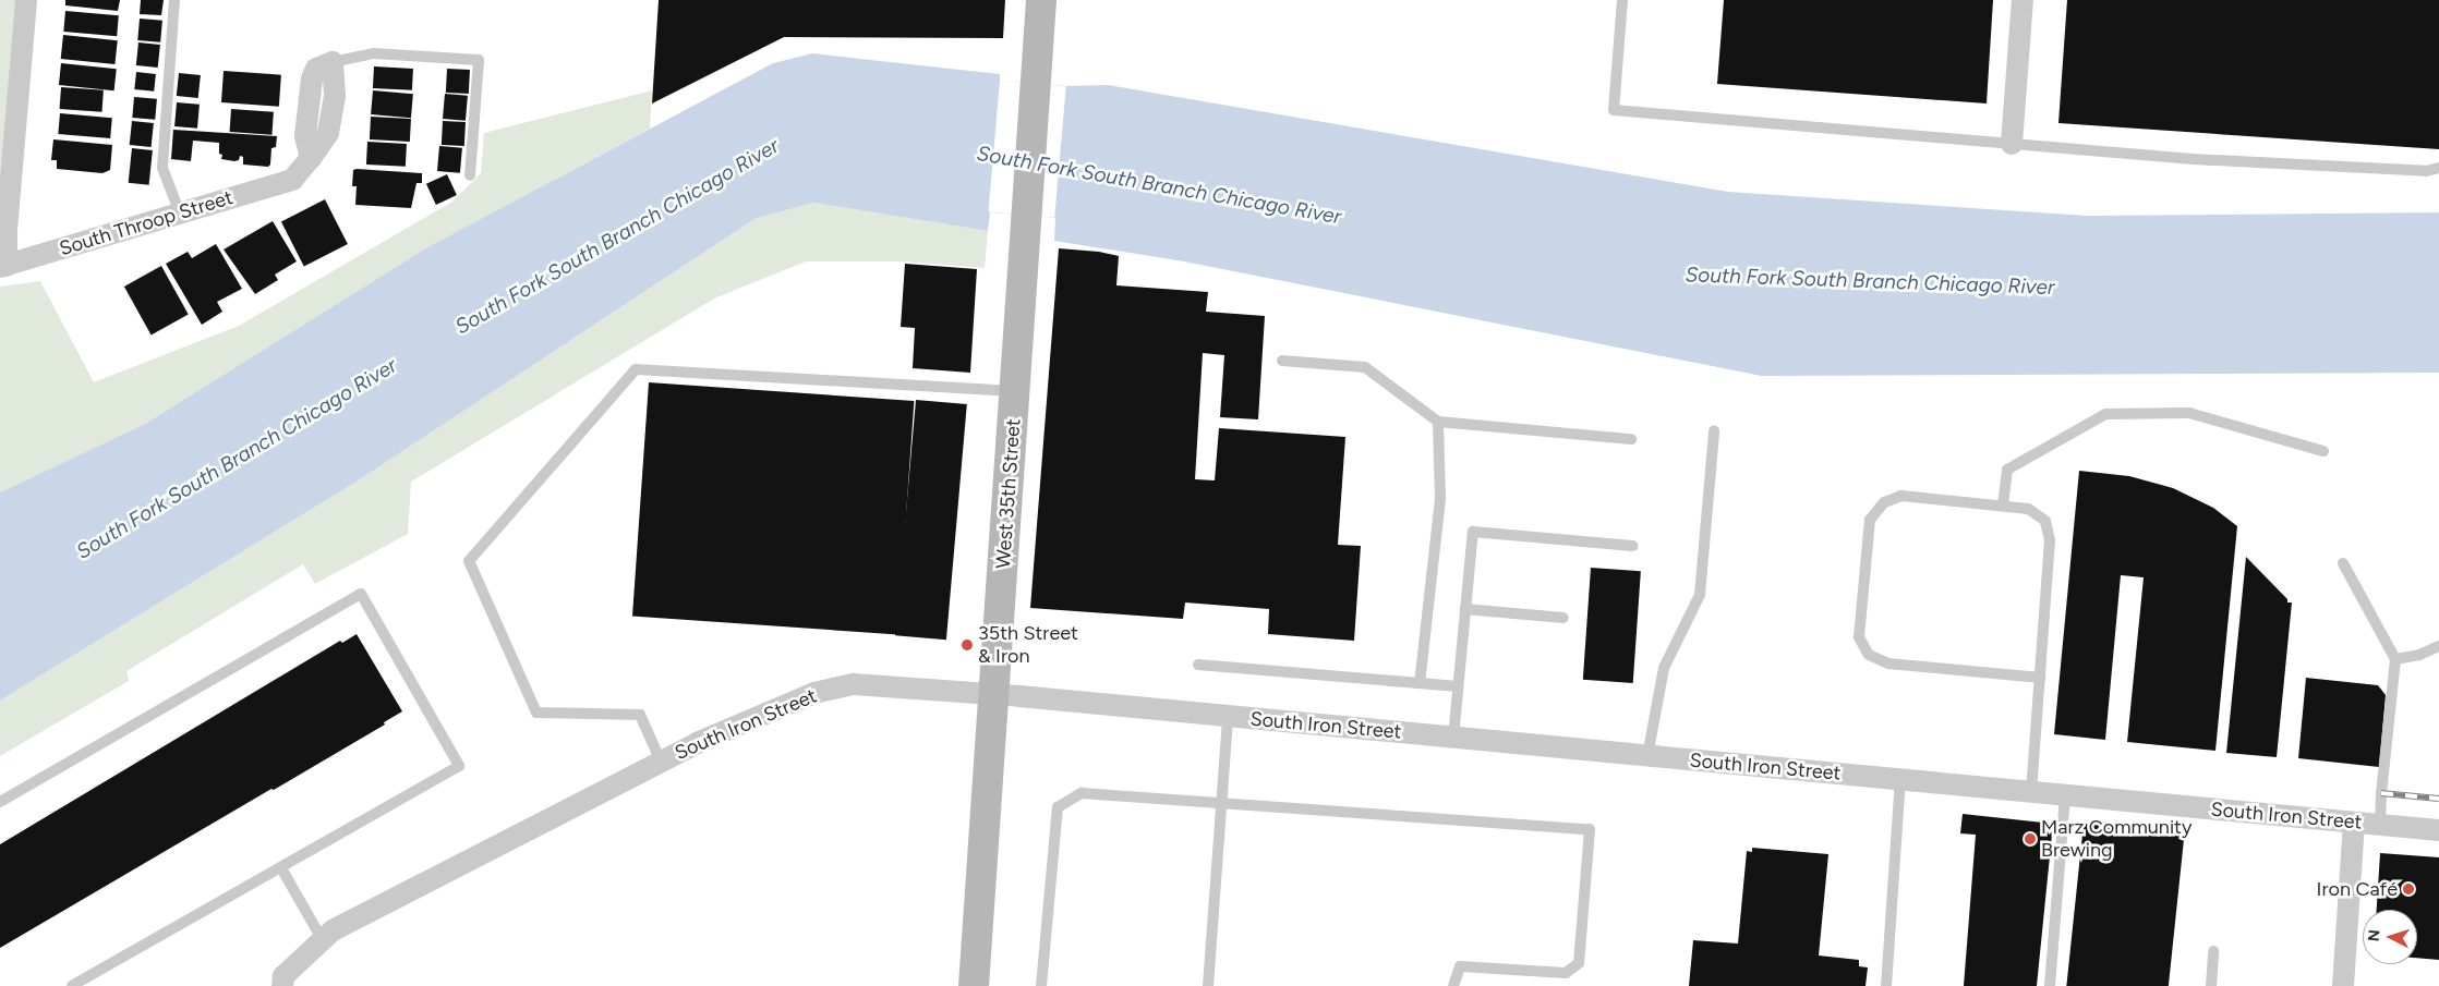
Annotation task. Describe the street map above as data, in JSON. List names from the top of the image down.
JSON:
{
  "streets": {
    "main road": ["West 35th Street"],
    "street": ["South Throop Street", "South Iron Street"]
  },
  "crossings": [
    ["West 35th Street", "South Iron Street"]
  ],
  "water": ["South Fork South Branch Chicago River"],
  "places": ["35th Street & Iron", "Marz Community Brewing", "Iron Café"],
  "north": "left"
}
